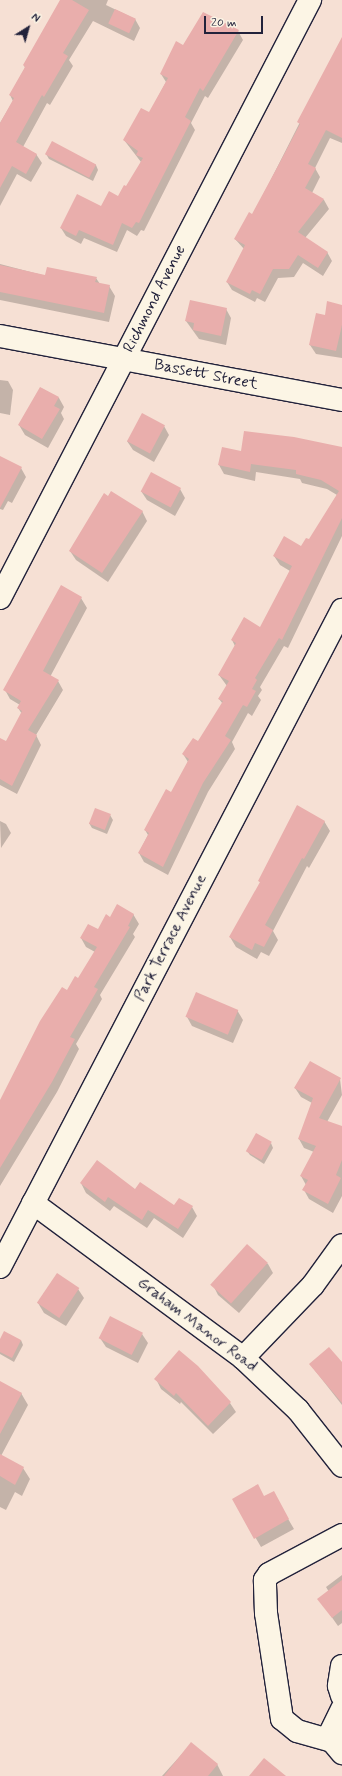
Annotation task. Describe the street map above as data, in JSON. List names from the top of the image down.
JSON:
{
  "streets": {
    "street": [
      "Richmond Avenue",
      "Bassett Street",
      "Park Terrace Avenue",
      "Graham Manor Road"
    ]
  },
  "crossings": [
    ["Richmond Avenue", "Bassett Street"],
    ["Park Terrace Avenue", "Graham Manor Road"]
  ],
  "scale_bar": "20 m",
  "north": "top right"
}
